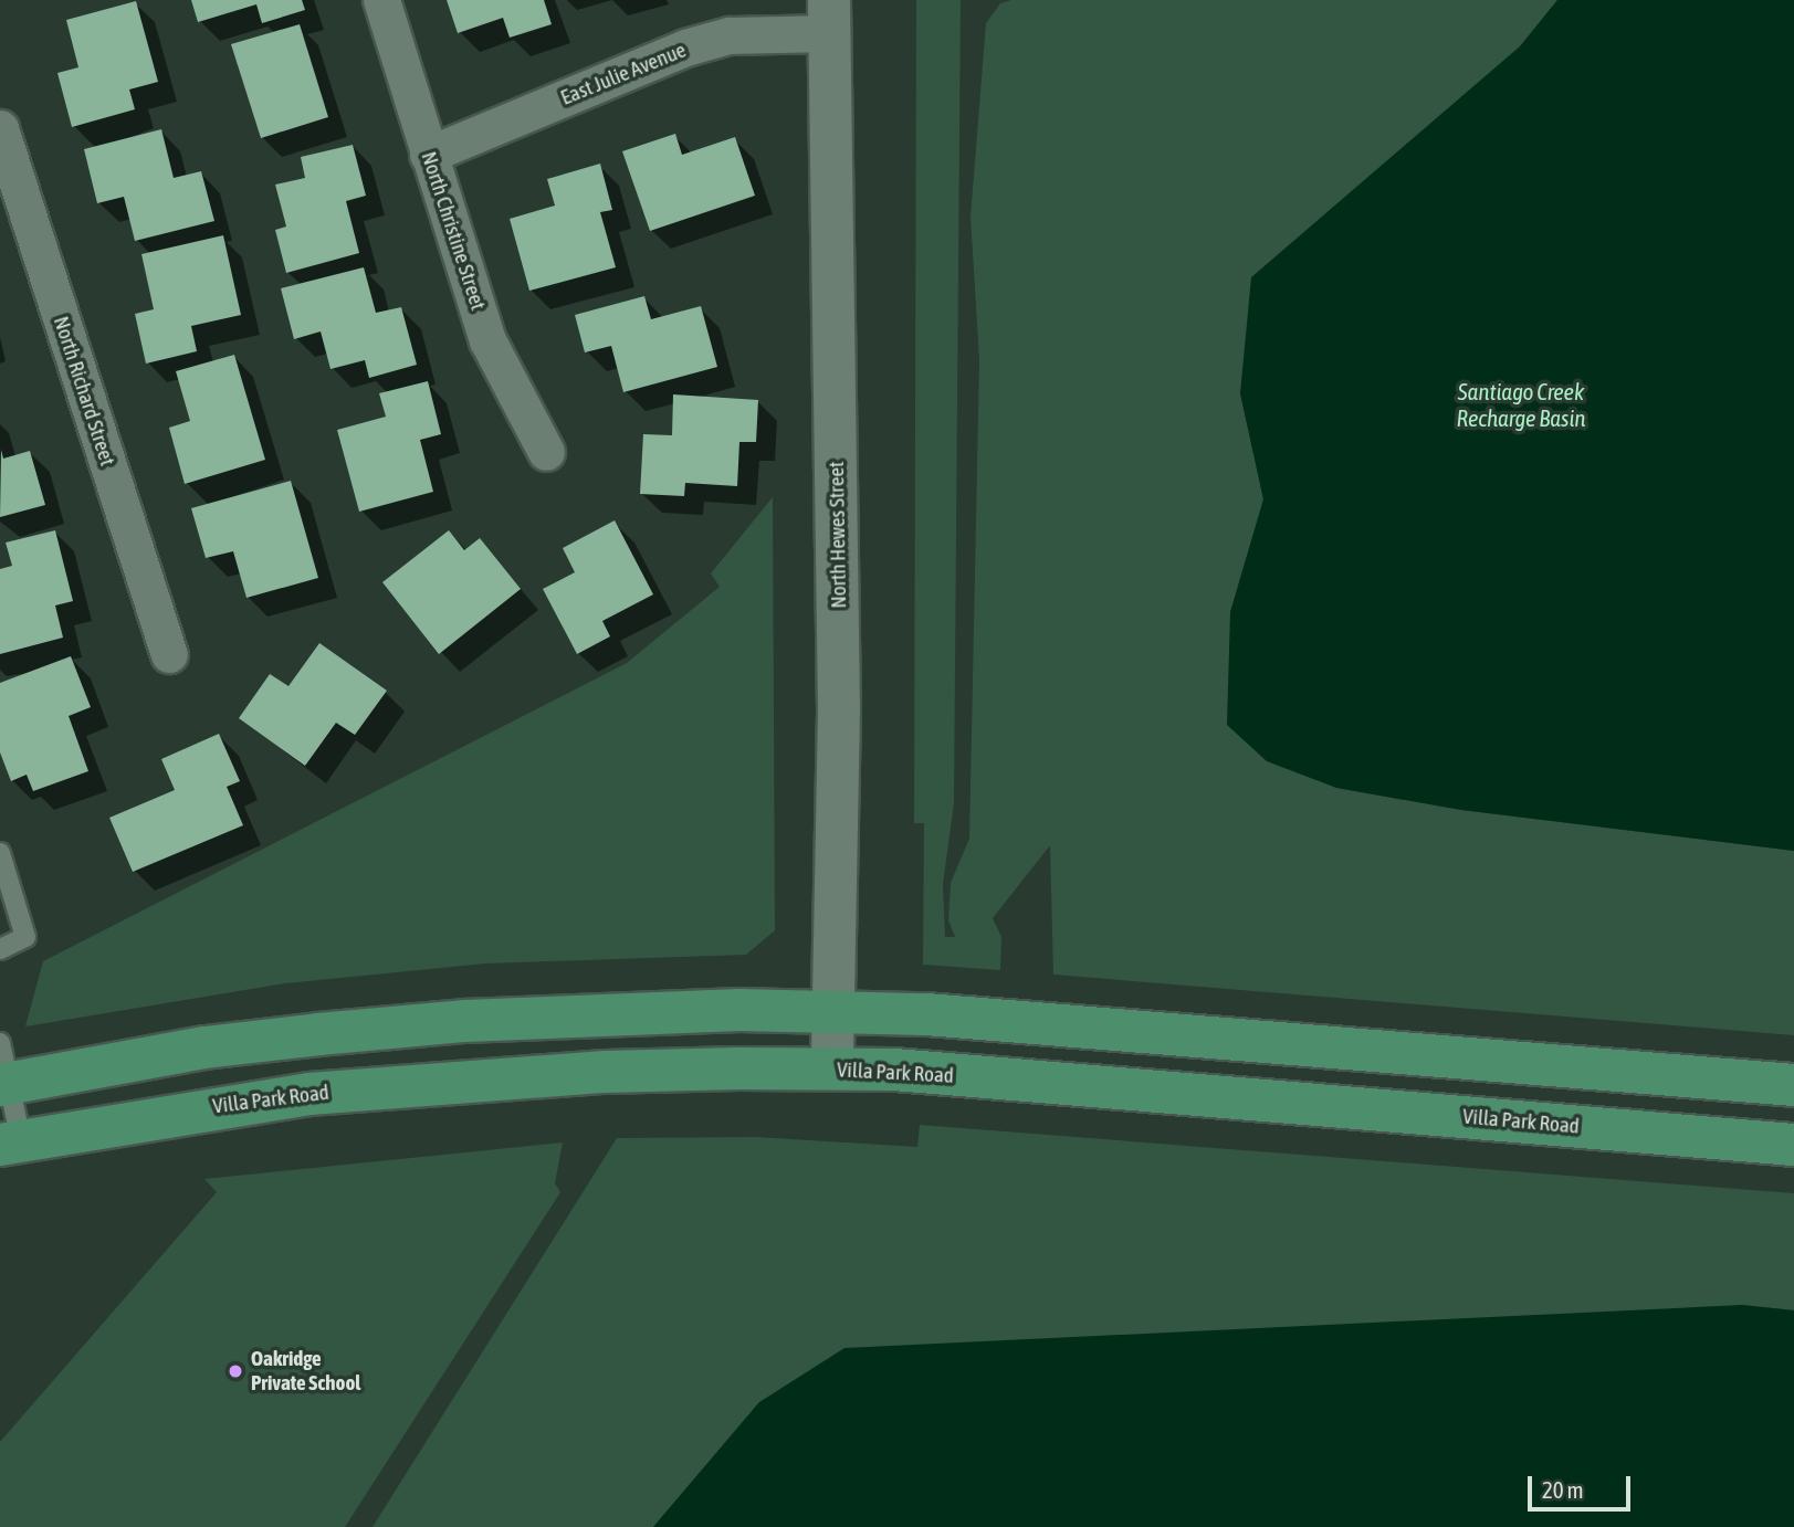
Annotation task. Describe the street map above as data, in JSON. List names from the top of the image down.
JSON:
{
  "streets": {
    "main road": ["North Hewes Street", "Villa Park Road"],
    "street": ["East Julie Avenue", "North Christine Street", "North Richard Street"]
  },
  "crossings": [
    ["East Julie Avenue", "North Christine Street"],
    ["East Julie Avenue", "North Hewes Street"],
    ["North Hewes Street", "Villa Park Road"]
  ],
  "water": ["Santiago Creek Recharge Basin"],
  "places": ["Oakridge Private School"],
  "scale_bar": "20 m"
}
